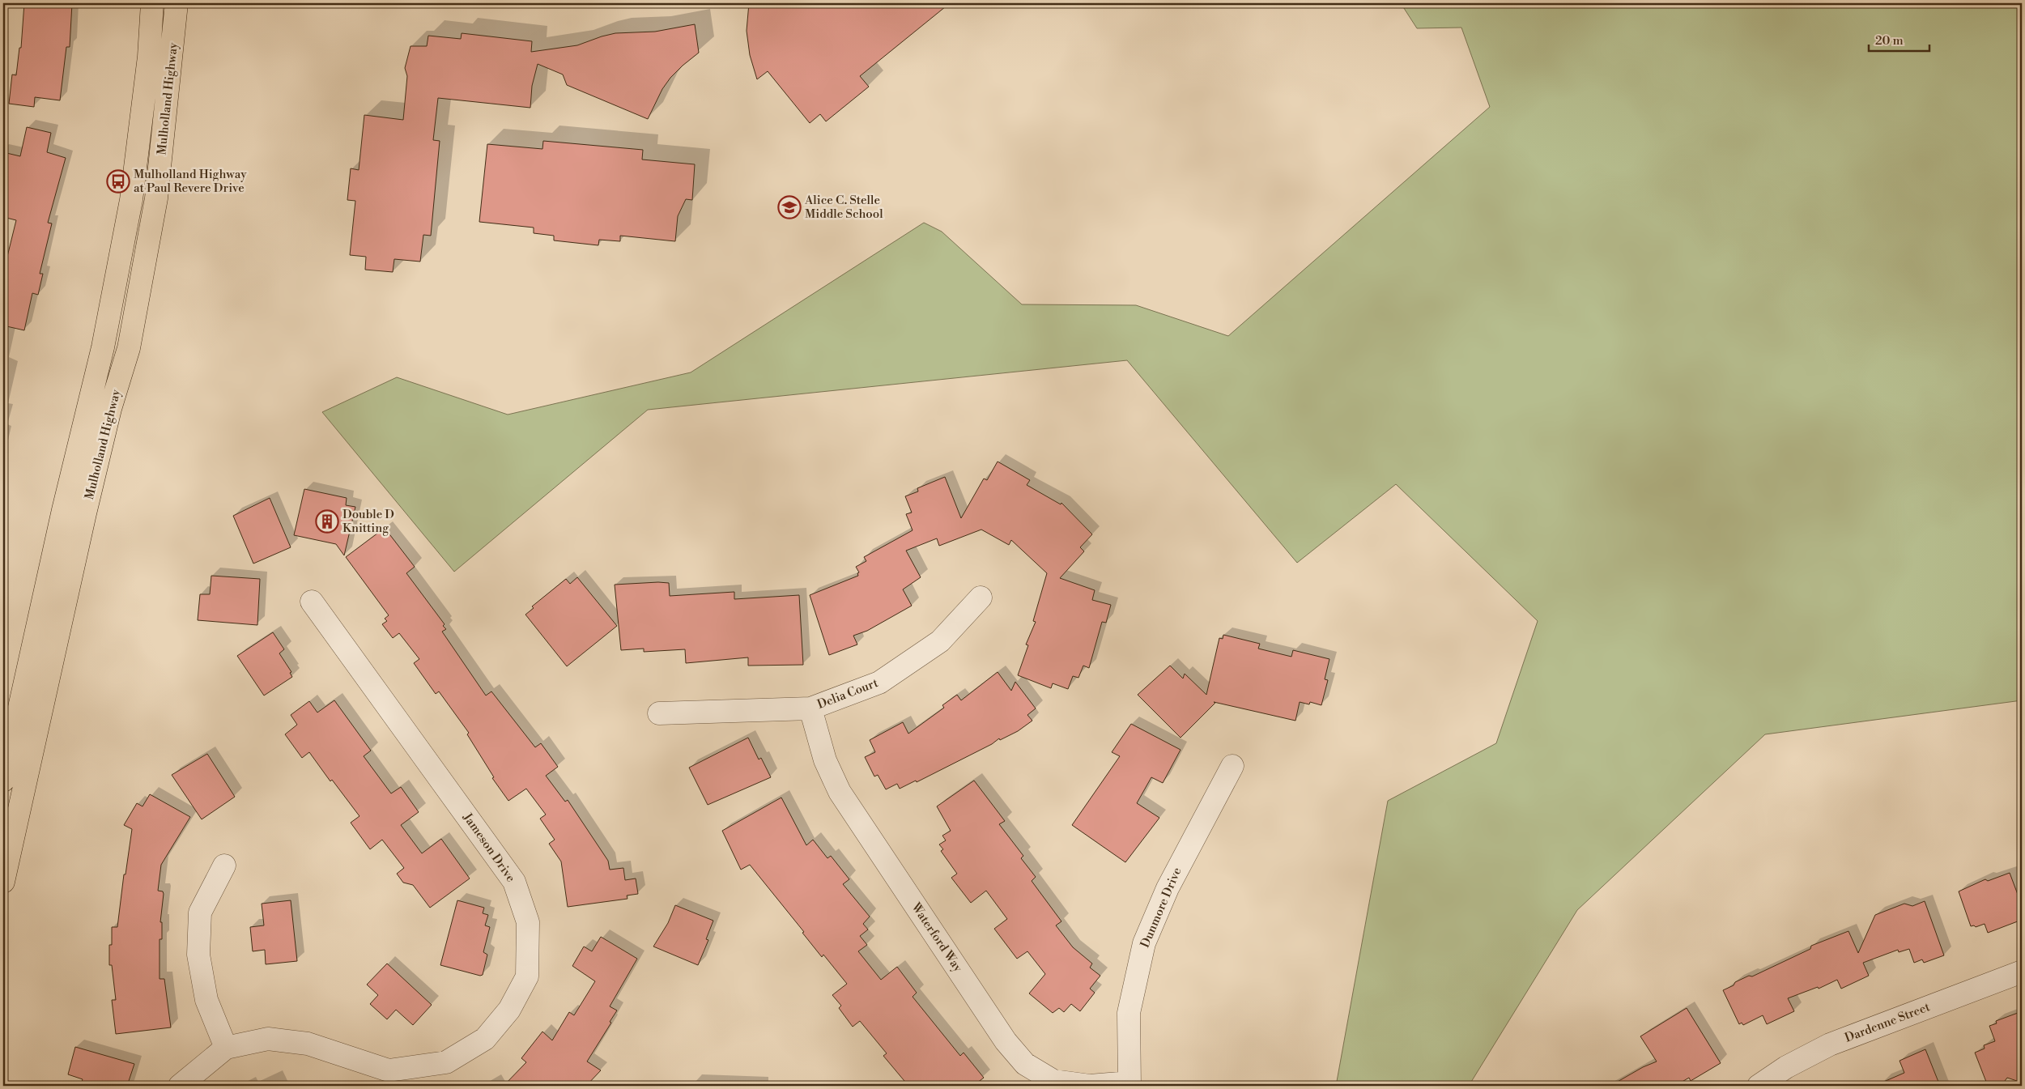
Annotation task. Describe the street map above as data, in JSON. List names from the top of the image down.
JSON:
{
  "streets": {
    "main road": ["Mulholland Highway"],
    "street": [
      "Delia Court",
      "Jameson Drive",
      "Dunmore Drive",
      "Waterford Way",
      "Dardenne Street"
    ]
  },
  "crossings": [
    ["Delia Court", "Waterford Way"],
    ["Dunmore Drive", "Waterford Way"]
  ],
  "places": {
    "bus stop": ["Mulholland Highway at Paul Revere Drive"],
    "school or university": ["Alice C. Stelle Middle School"],
    "building": ["Double D Knitting"]
  },
  "scale_bar": "20 m"
}
